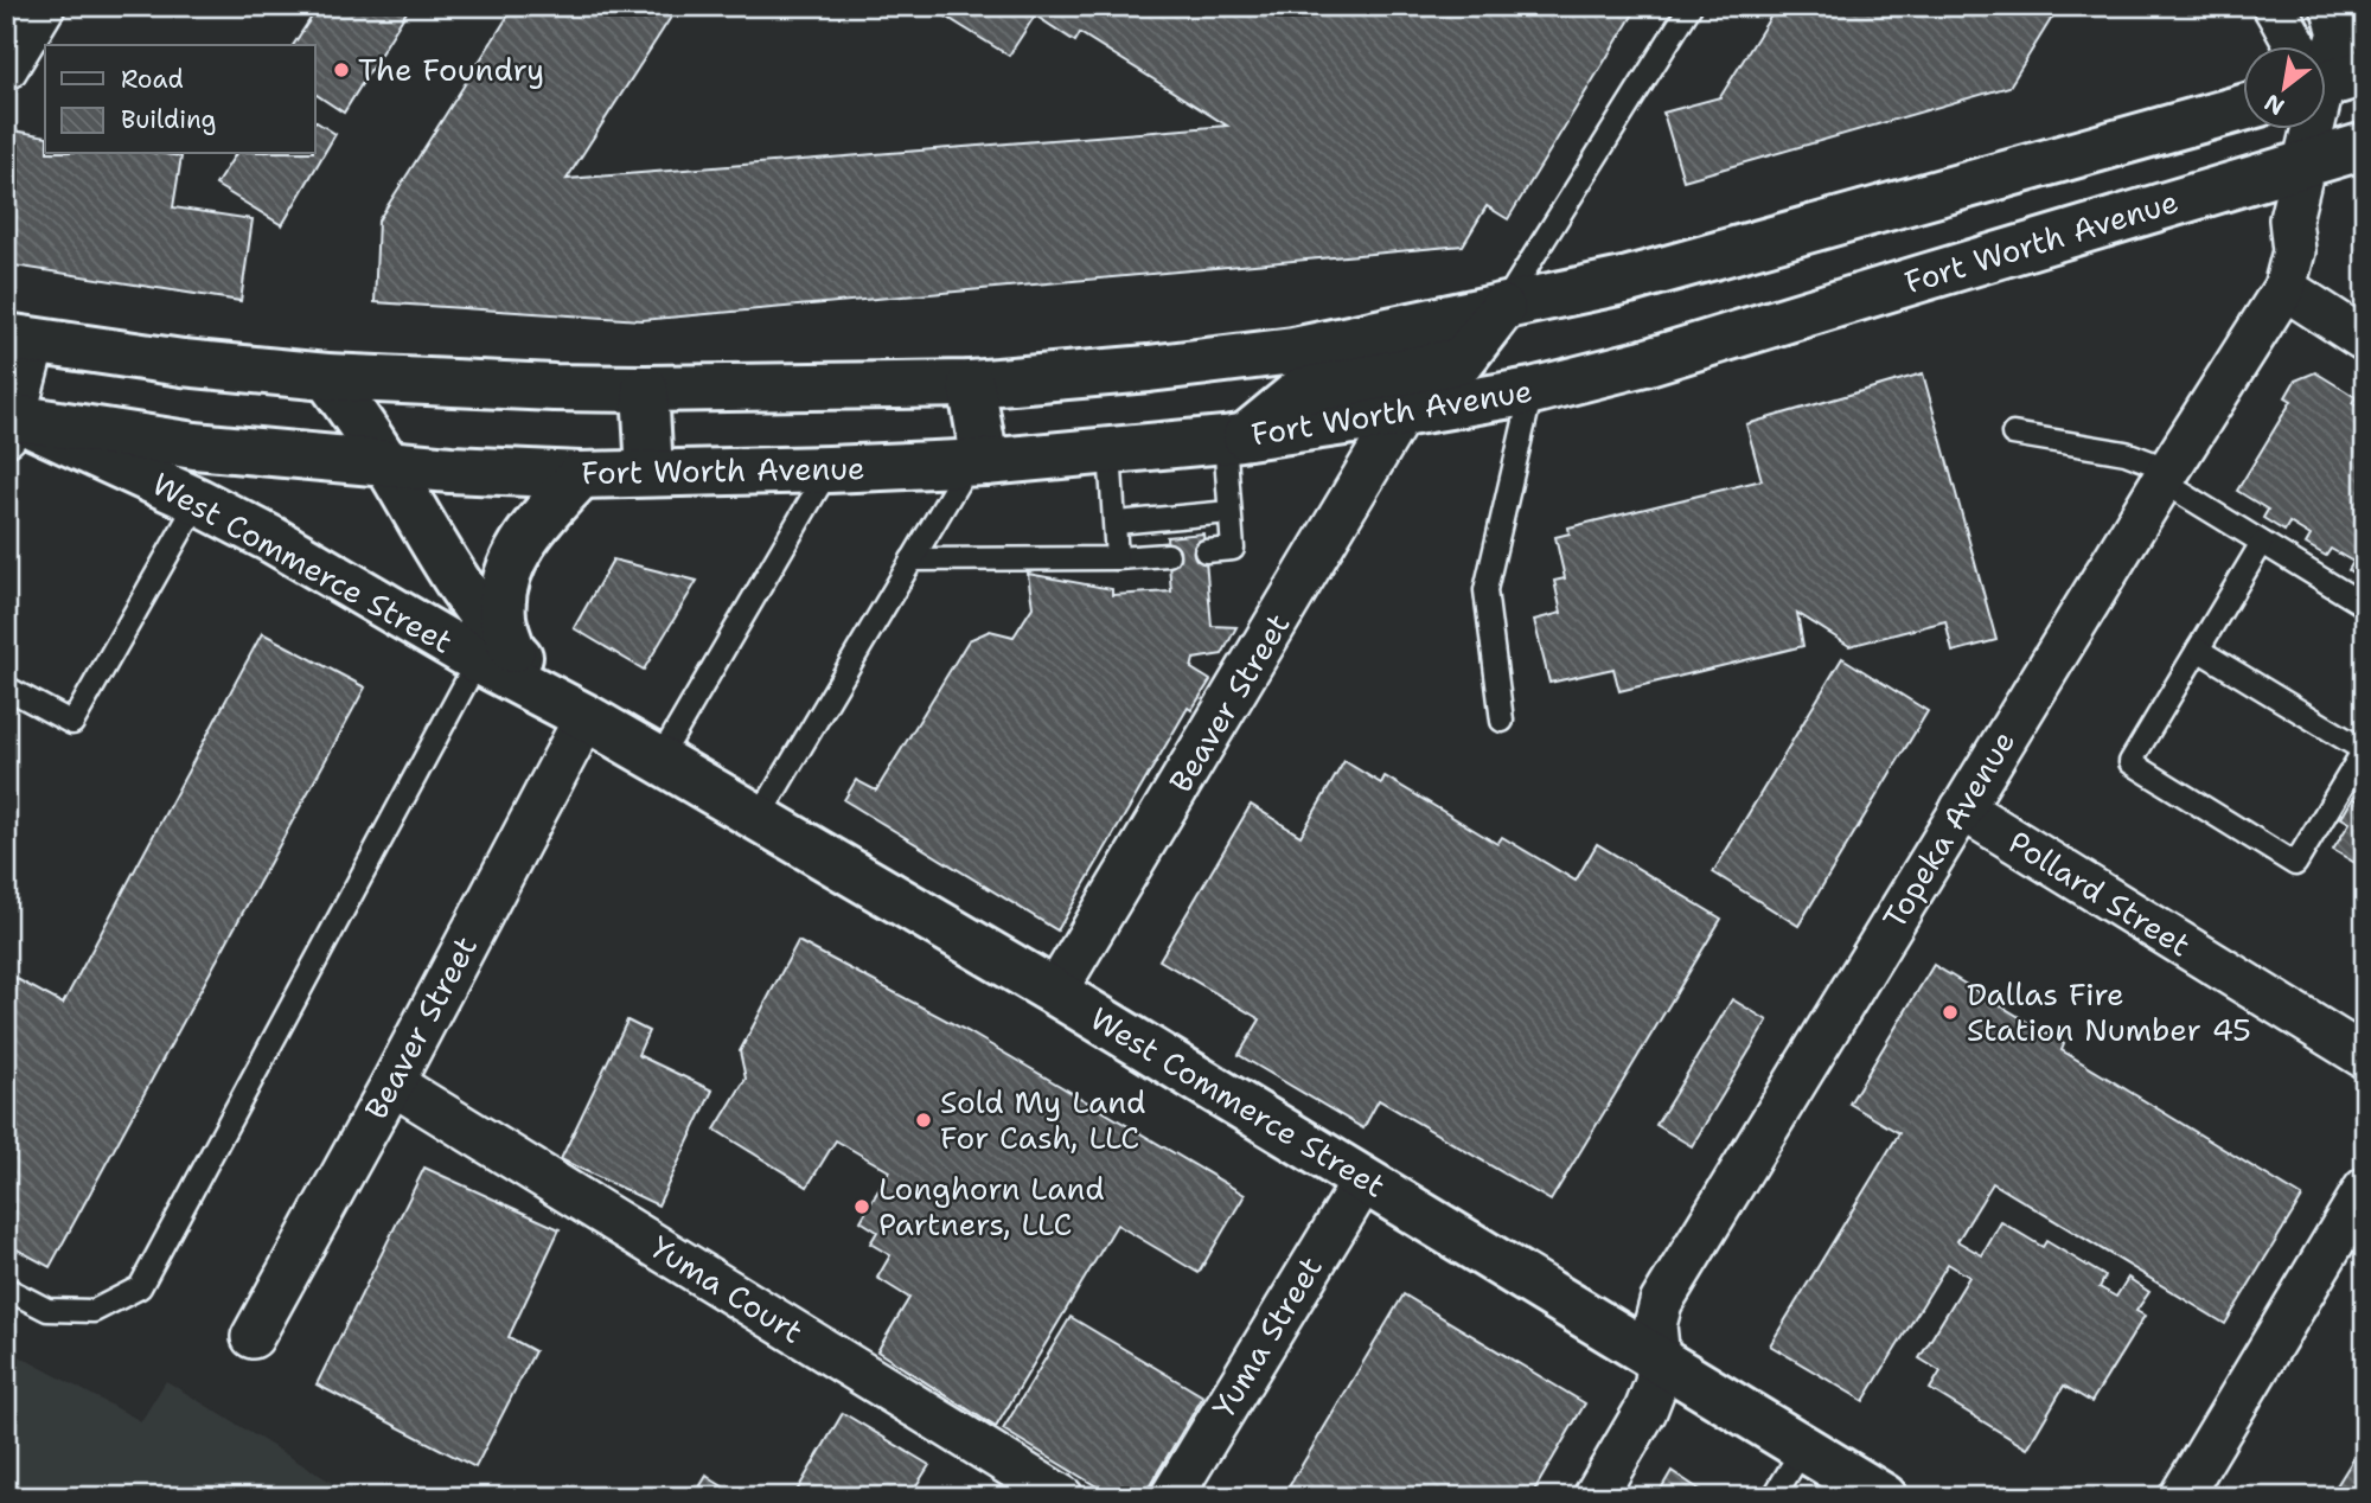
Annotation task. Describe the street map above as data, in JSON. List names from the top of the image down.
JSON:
{
  "streets": {
    "main road": ["Fort Worth Avenue", "West Commerce Street"],
    "street": [
      "Beaver Street",
      "Topeka Avenue",
      "Pollard Street",
      "Yuma Court",
      "Yuma Street"
    ]
  },
  "crossings": [
    ["Fort Worth Avenue", "West Commerce Street"],
    ["Fort Worth Avenue", "Beaver Street"],
    ["Fort Worth Avenue", "Topeka Avenue"],
    ["West Commerce Street", "Beaver Street"],
    ["West Commerce Street", "Topeka Avenue"],
    ["West Commerce Street", "Yuma Street"],
    ["Beaver Street", "Yuma Court"],
    ["Topeka Avenue", "Pollard Street"]
  ],
  "places": [
    "The Foundry",
    "Dallas Fire Station Number 45",
    "Sold My Land For Cash, LLC",
    "Longhorn Land Partners, LLC"
  ],
  "legend": ["Road", "Building"],
  "north": "bottom left"
}
